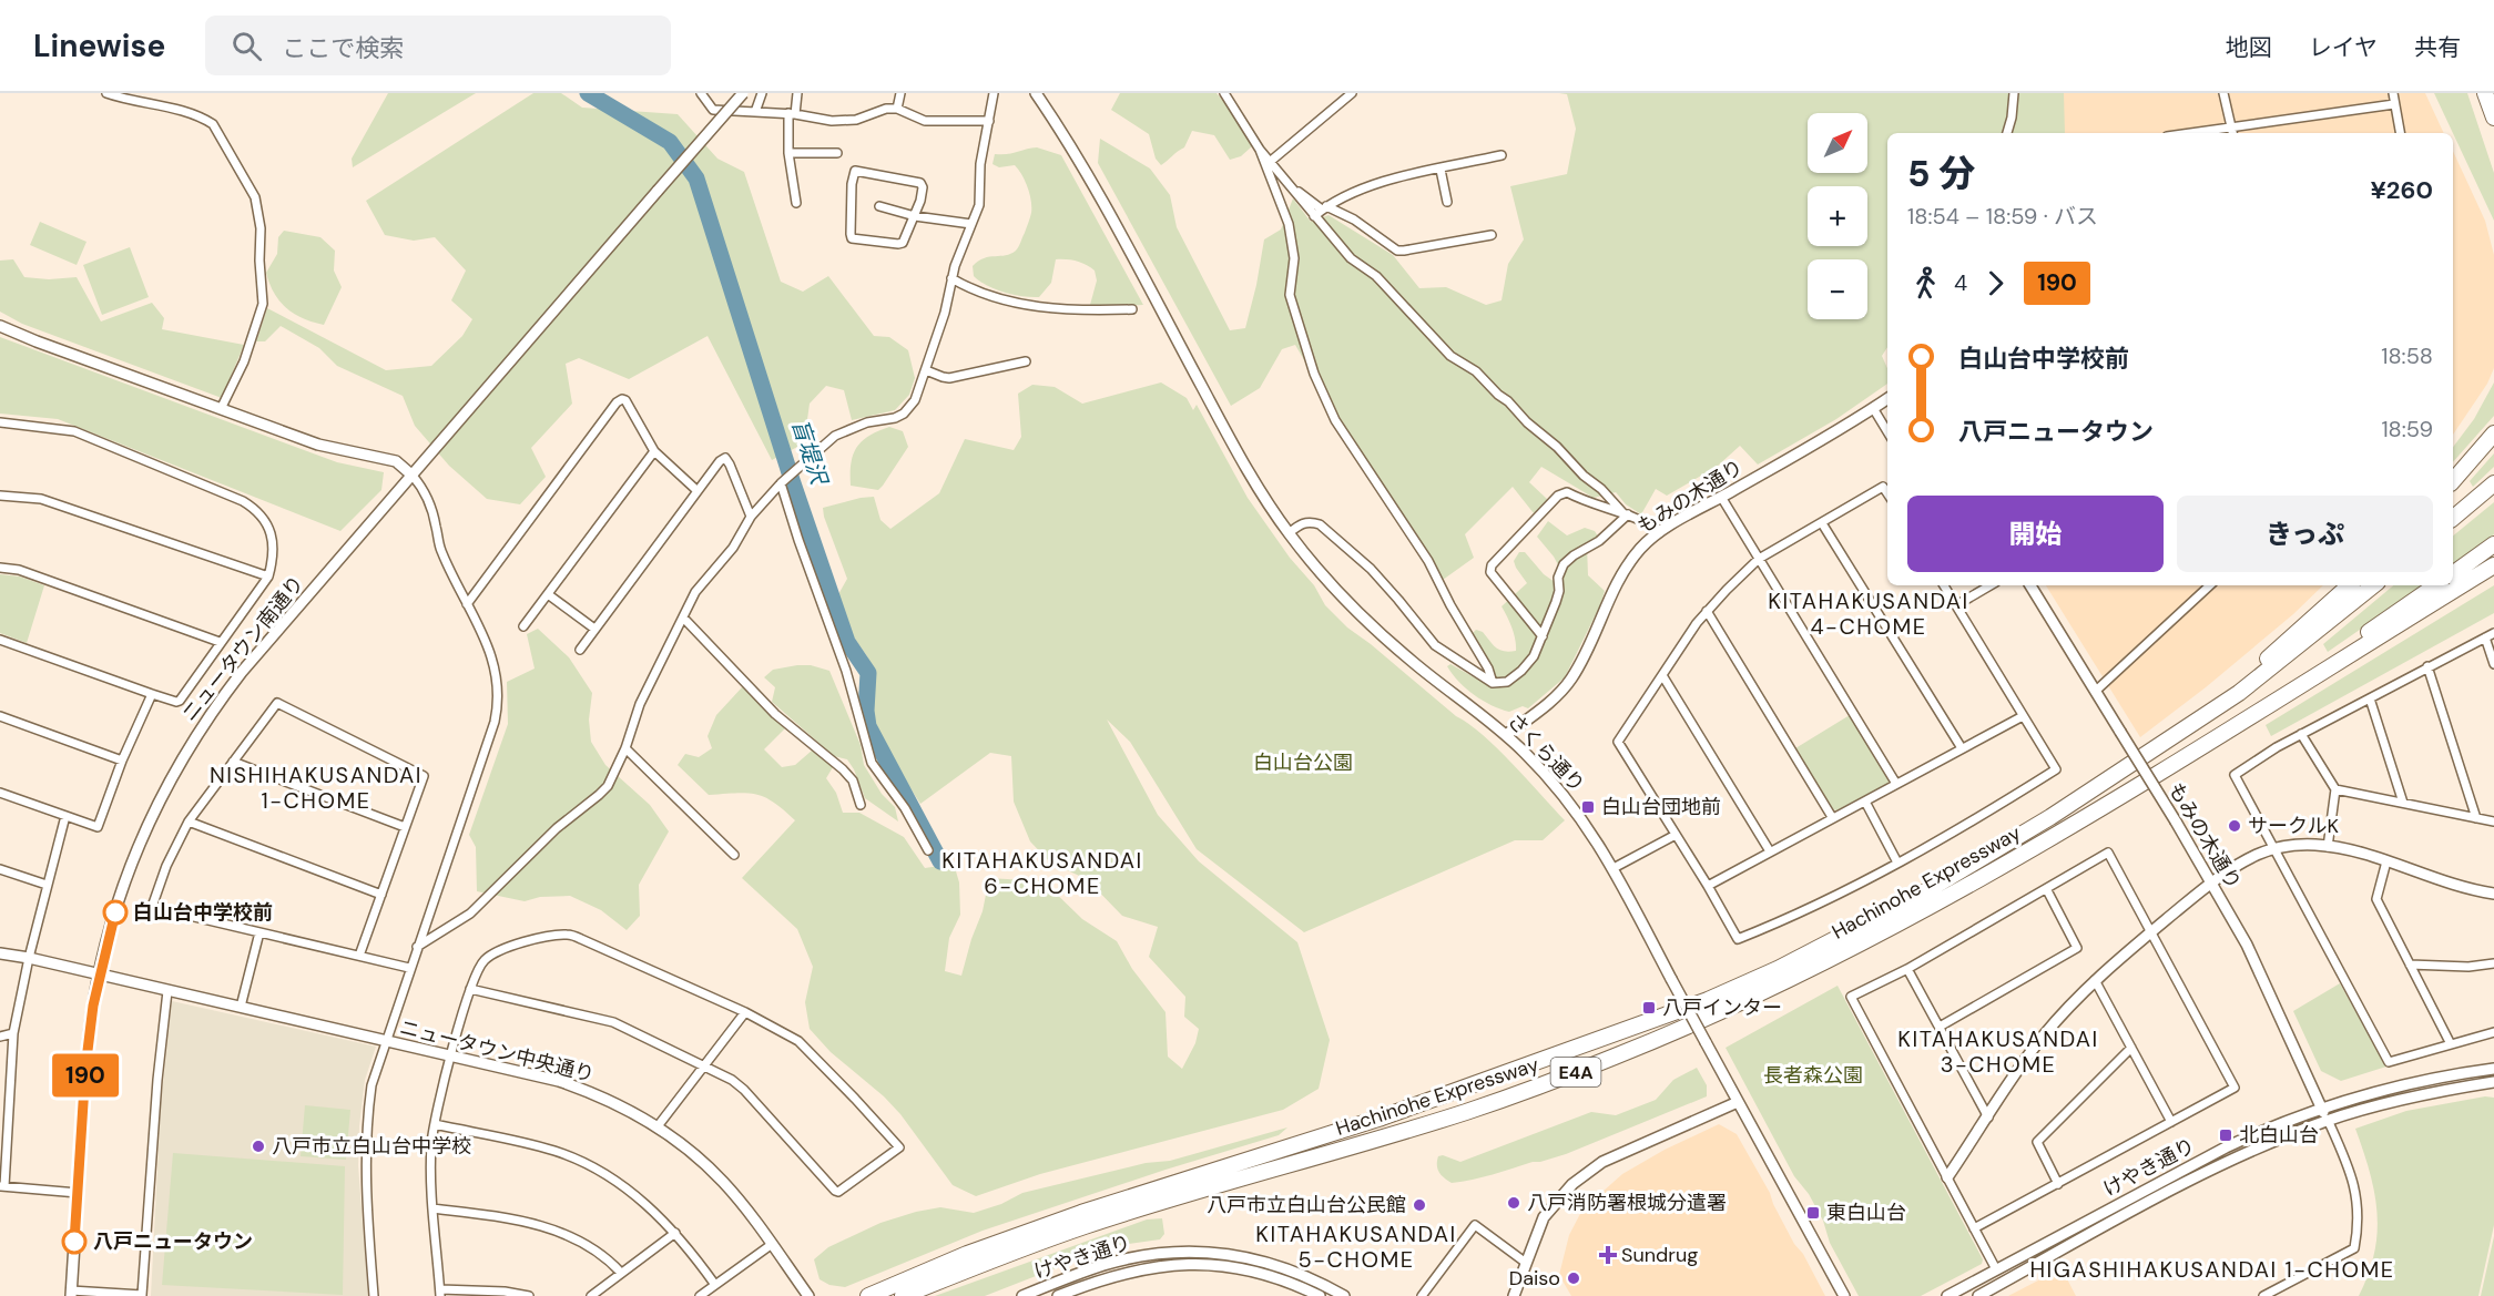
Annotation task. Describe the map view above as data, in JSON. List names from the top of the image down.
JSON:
{
  "streets": {
    "highway": ["Hachinohe Expressway", "E4A"],
    "street": [
      "もみの木通り",
      "ニュータウン南通り",
      "さくら通り",
      "ニュータウン中央通り",
      "けやき通り"
    ]
  },
  "crossings": [
    ["もみの木通り", "さくら通り"],
    ["もみの木通り", "けやき通り"],
    ["ニュータウン南通り", "ニュータウン中央通り"]
  ],
  "districts": [
    "KITAHAKUSANDAI 4-CHOME",
    "NISHIHAKUSANDAI 1-CHOME",
    "KITAHAKUSANDAI 6-CHOME",
    "KITAHAKUSANDAI 3-CHOME",
    "KITAHAKUSANDAI 5-CHOME",
    "HIGASHIHAKUSANDAI 1-CHOME"
  ],
  "water": ["盲堤沢"],
  "parks": ["白山台公園", "長者森公園"],
  "places": {
    "transit": [
      "白山台団地前",
      "八戸インター",
      "北白山台",
      "東白山台"
    ],
    "other": [
      "サークルK",
      "白山台中学校前",
      "八戸市立白山台中学校",
      "八戸消防署根城分遣署",
      "八戸市立白山台公民館",
      "八戸ニュータウン",
      "Daiso"
    ],
    "health": ["Sundrug"]
  },
  "lines": ["bus line 190"],
  "north": "top right",
  "page": {
    "header": "Linewise",
    "search": "ここで検索",
    "nav": ["地図", "レイヤ", "共有"],
    "on_map": "190",
    "map_buttons": ["+", "−"],
    "heading": ["5 分", "18:54 – 18:59 · バス", "¥260"],
    "legs": ["4", "190"],
    "list": [
      {
        "name": "白山台中学校前",
        "value": "18:58"
      },
      {
        "name": "八戸ニュータウン",
        "value": "18:59"
      }
    ],
    "buttons": ["開始", "きっぷ"]
  }
}
